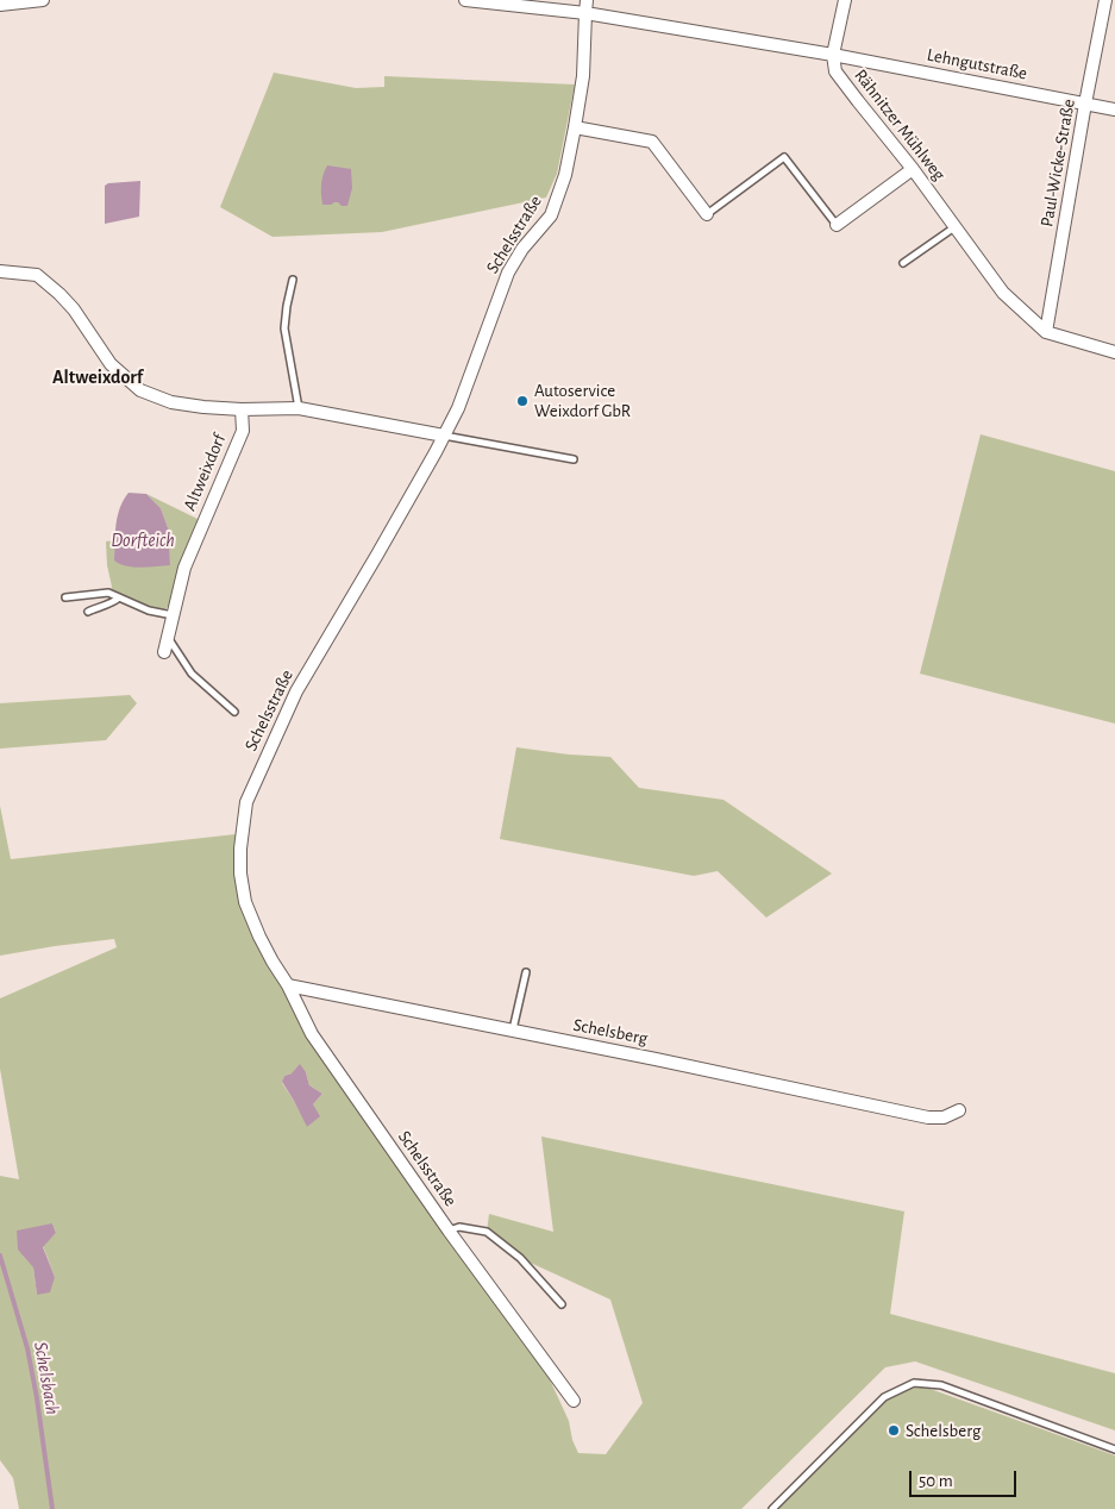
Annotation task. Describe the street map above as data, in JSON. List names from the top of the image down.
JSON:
{
  "streets": {
    "street": [
      "Lehngutstraße",
      "Rähnitzer Mühlweg",
      "Paul-Wicke-Straße",
      "Schelsstraße",
      "Altweixdorf",
      "Schelsberg"
    ]
  },
  "crossings": [
    ["Lehngutstraße", "Rähnitzer Mühlweg"],
    ["Lehngutstraße", "Paul-Wicke-Straße"],
    ["Rähnitzer Mühlweg", "Paul-Wicke-Straße"],
    ["Schelsstraße", "Altweixdorf"],
    ["Schelsstraße", "Schelsberg"]
  ],
  "districts": ["Altweixdorf"],
  "water": ["Dorfteich", "Schelsbach"],
  "places": ["Autoservice Weixdorf GbR", "Schelsberg"],
  "scale_bar": "50 m"
}
